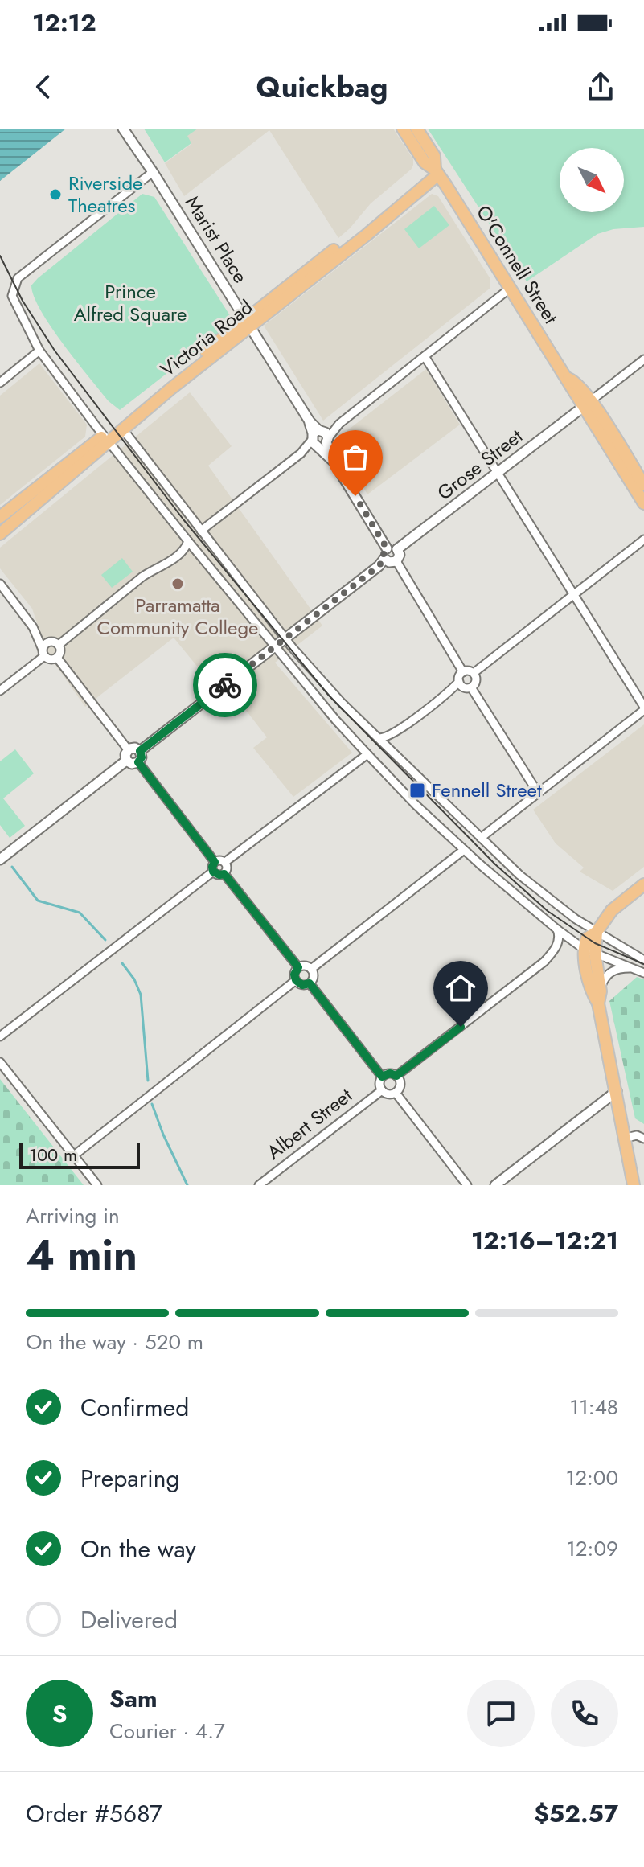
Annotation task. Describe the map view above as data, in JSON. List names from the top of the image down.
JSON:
{
  "streets": {
    "main road": ["O'Connell Street", "Victoria Road"],
    "street": ["Marist Place", "Grose Street", "Albert Street"]
  },
  "crossings": [
    ["Marist Place", "Victoria Road"],
    ["O'Connell Street", "Victoria Road"],
    ["O'Connell Street", "Grose Street"]
  ],
  "parks": ["Prince Alfred Square"],
  "places": {
    "other": ["Riverside Theatres", "Parramatta Community College"],
    "transit": ["Fennell Street"]
  },
  "scale_bar": "100 m",
  "north": "bottom right",
  "page": {
    "status": "12:12",
    "header": "Quickbag",
    "scale": "100 m",
    "heading": ["4 min", "Arriving in", "12:16–12:21"],
    "panel": [
      "Sam",
      "Courier · 4.7",
      "Order #5687",
      "$52.57"
    ],
    "bar": "On the way · 520 m",
    "list": [
      ["Confirmed", "11:48"],
      ["Preparing", "12:00"],
      ["On the way", "12:09"],
      "Delivered"
    ],
    "round": "S"
  }
}
